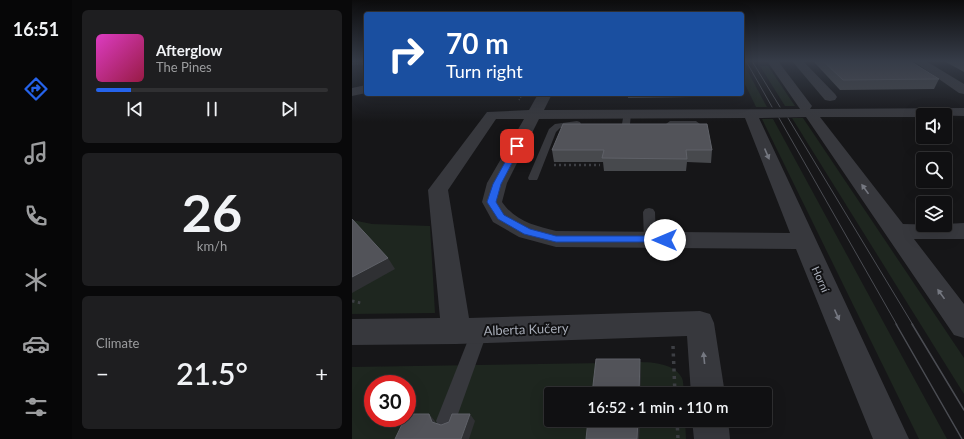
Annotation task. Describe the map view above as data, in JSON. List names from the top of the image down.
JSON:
{
  "streets": {
    "street": ["Horní", "Alberta Kučery"]
  },
  "page": {
    "tabs": "16:51",
    "turn": ["70 m", "Turn right"],
    "song": ["Afterglow", "The Pines"],
    "tile": [
      ["26", "km/h"],
      "Climate"
    ],
    "heat": ["−", "21.5°", "+"],
    "limit": "30",
    "trip": "16:52 · 1 min · 110 m"
  }
}
